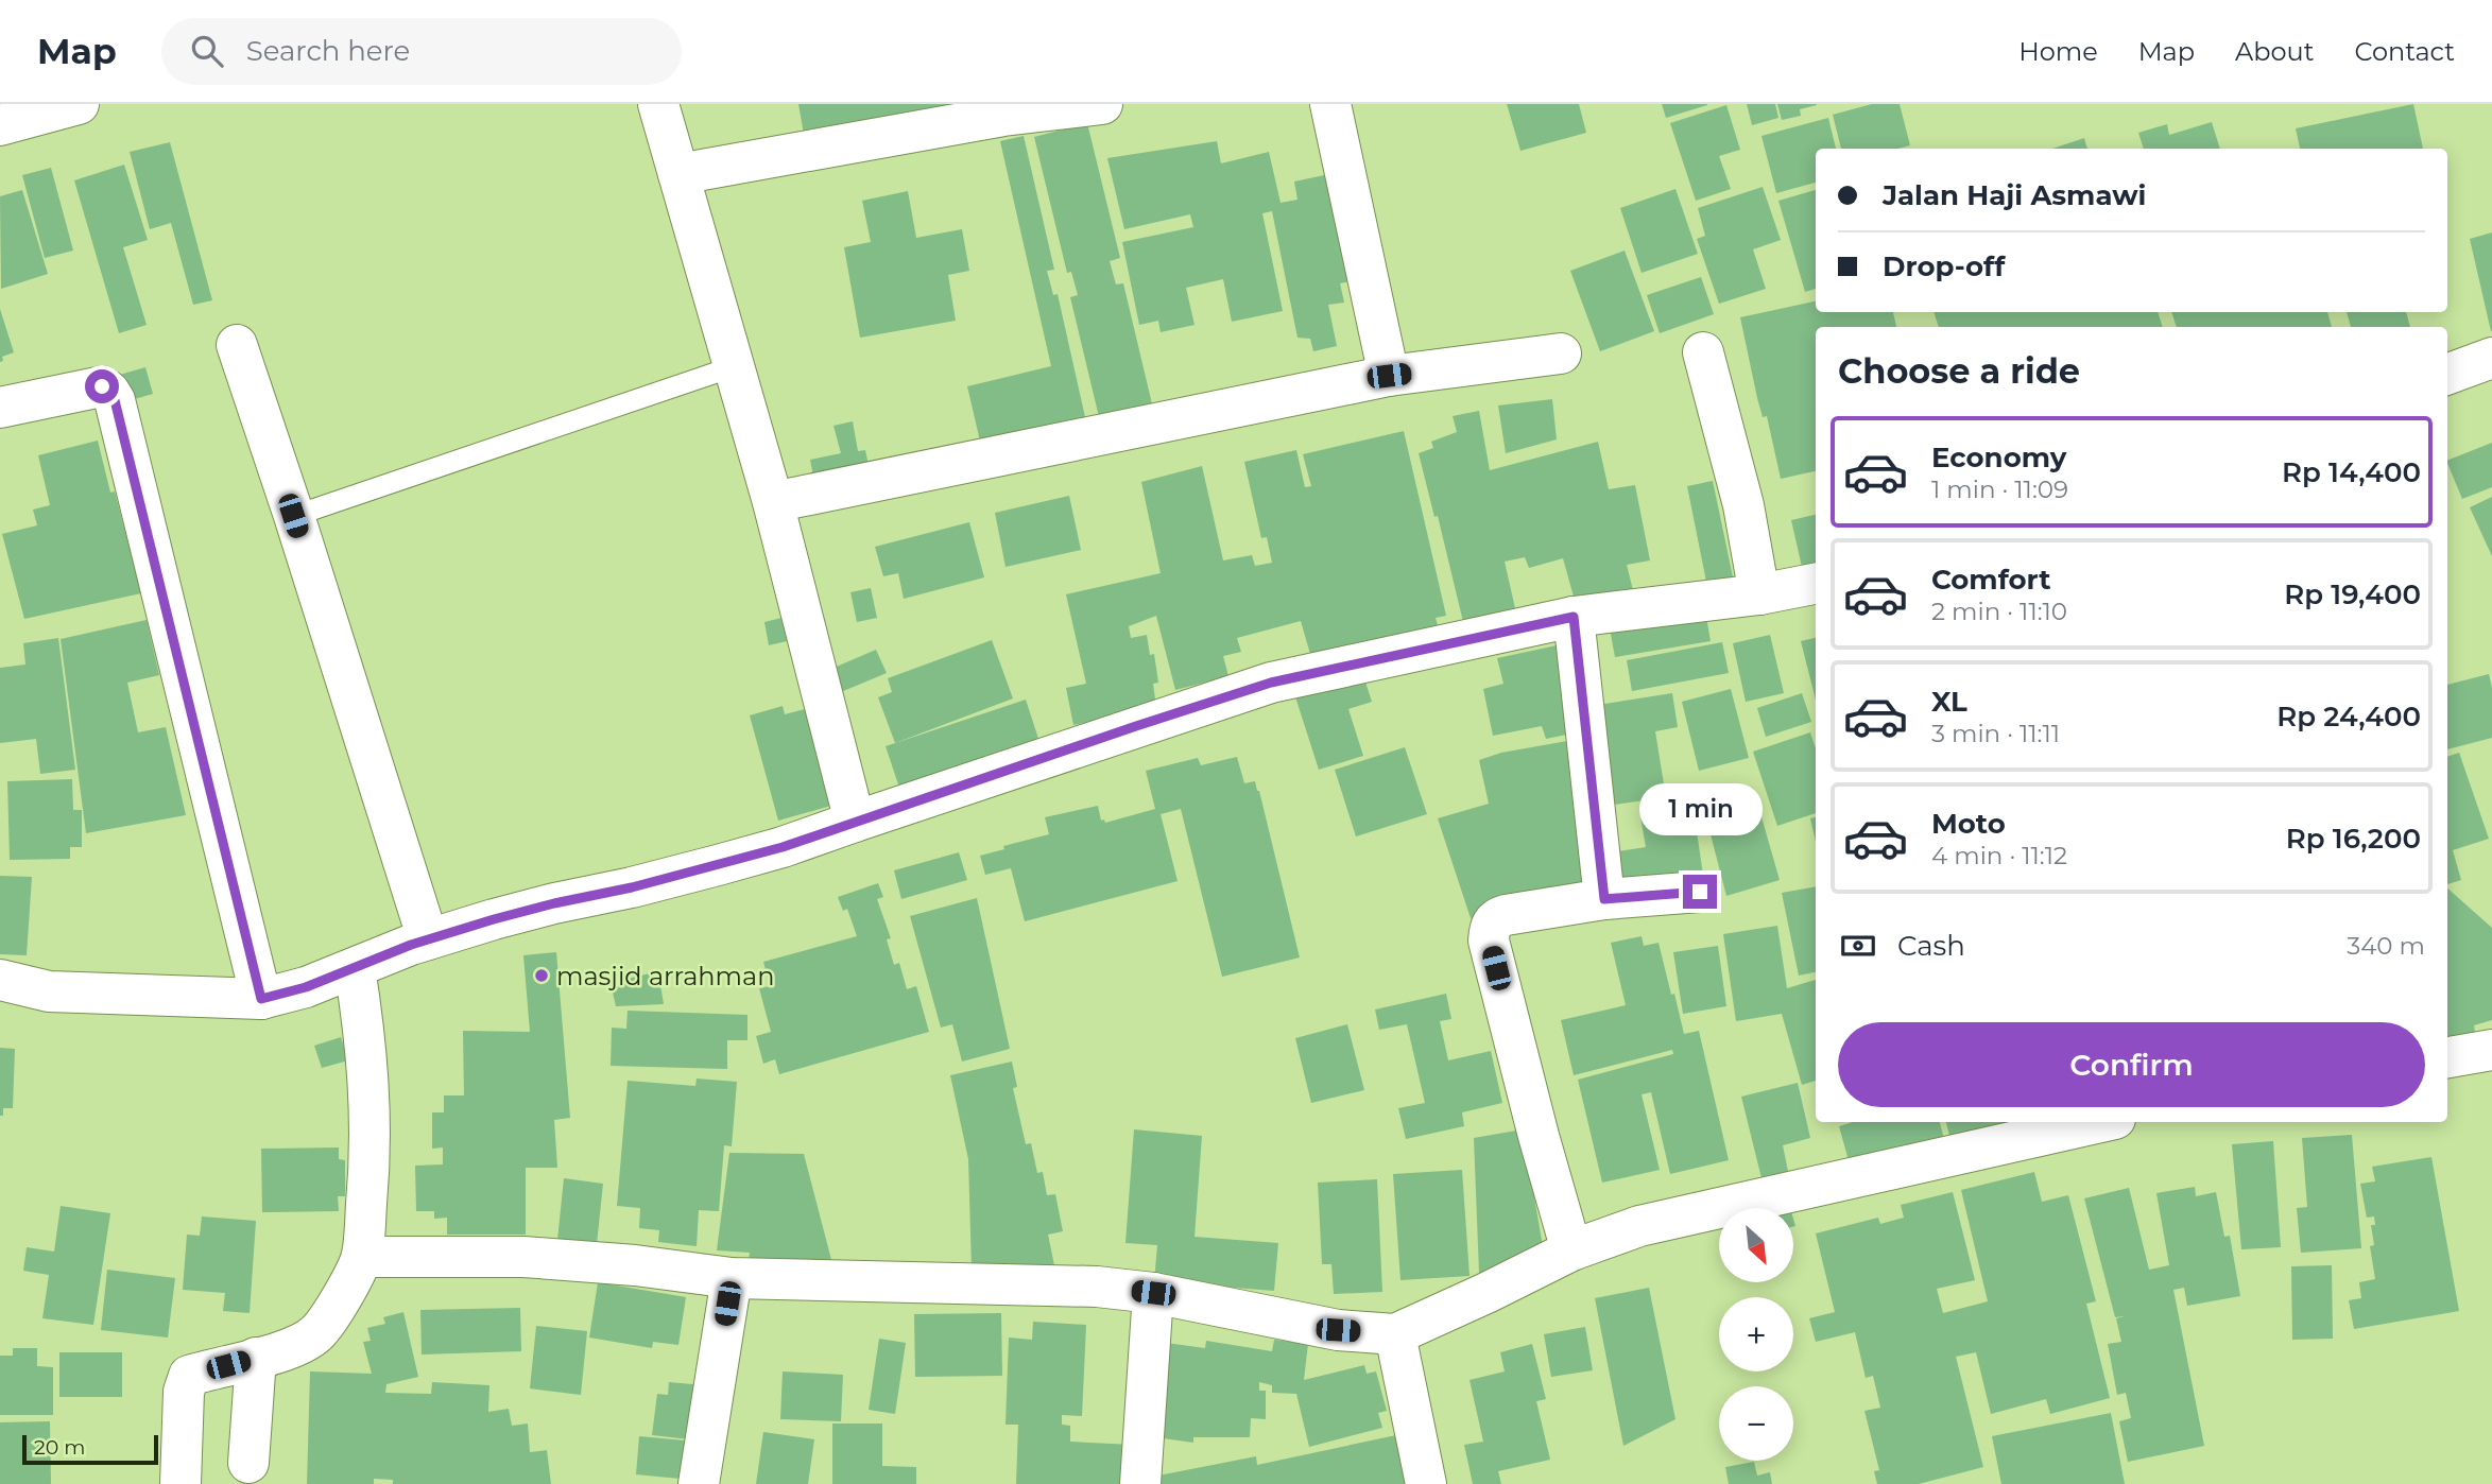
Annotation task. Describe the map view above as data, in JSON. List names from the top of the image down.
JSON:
{
  "places": ["masjid arrahman"],
  "scale_bar": "20 m",
  "north": "bottom right",
  "page": {
    "header": "Map",
    "search": "Search here",
    "nav": [
      "Home",
      "Map",
      "About",
      "Contact"
    ],
    "banner": ["Jalan Haji Asmawi", "Drop-off"],
    "heading": "Choose a ride",
    "list": [
      {
        "name": "Economy",
        "note": "1 min · 11:09",
        "value": "Rp 14,400"
      },
      {
        "name": "Comfort",
        "note": "2 min · 11:10",
        "value": "Rp 19,400"
      },
      {
        "name": "XL",
        "note": "3 min · 11:11",
        "value": "Rp 24,400"
      },
      {
        "name": "Moto",
        "note": "4 min · 11:12",
        "value": "Rp 16,200"
      }
    ],
    "bubble": "1 min",
    "pay": ["Cash", "340 m"],
    "buttons": "Confirm",
    "map_buttons": ["+", "−"],
    "scale": "20 m"
  }
}
